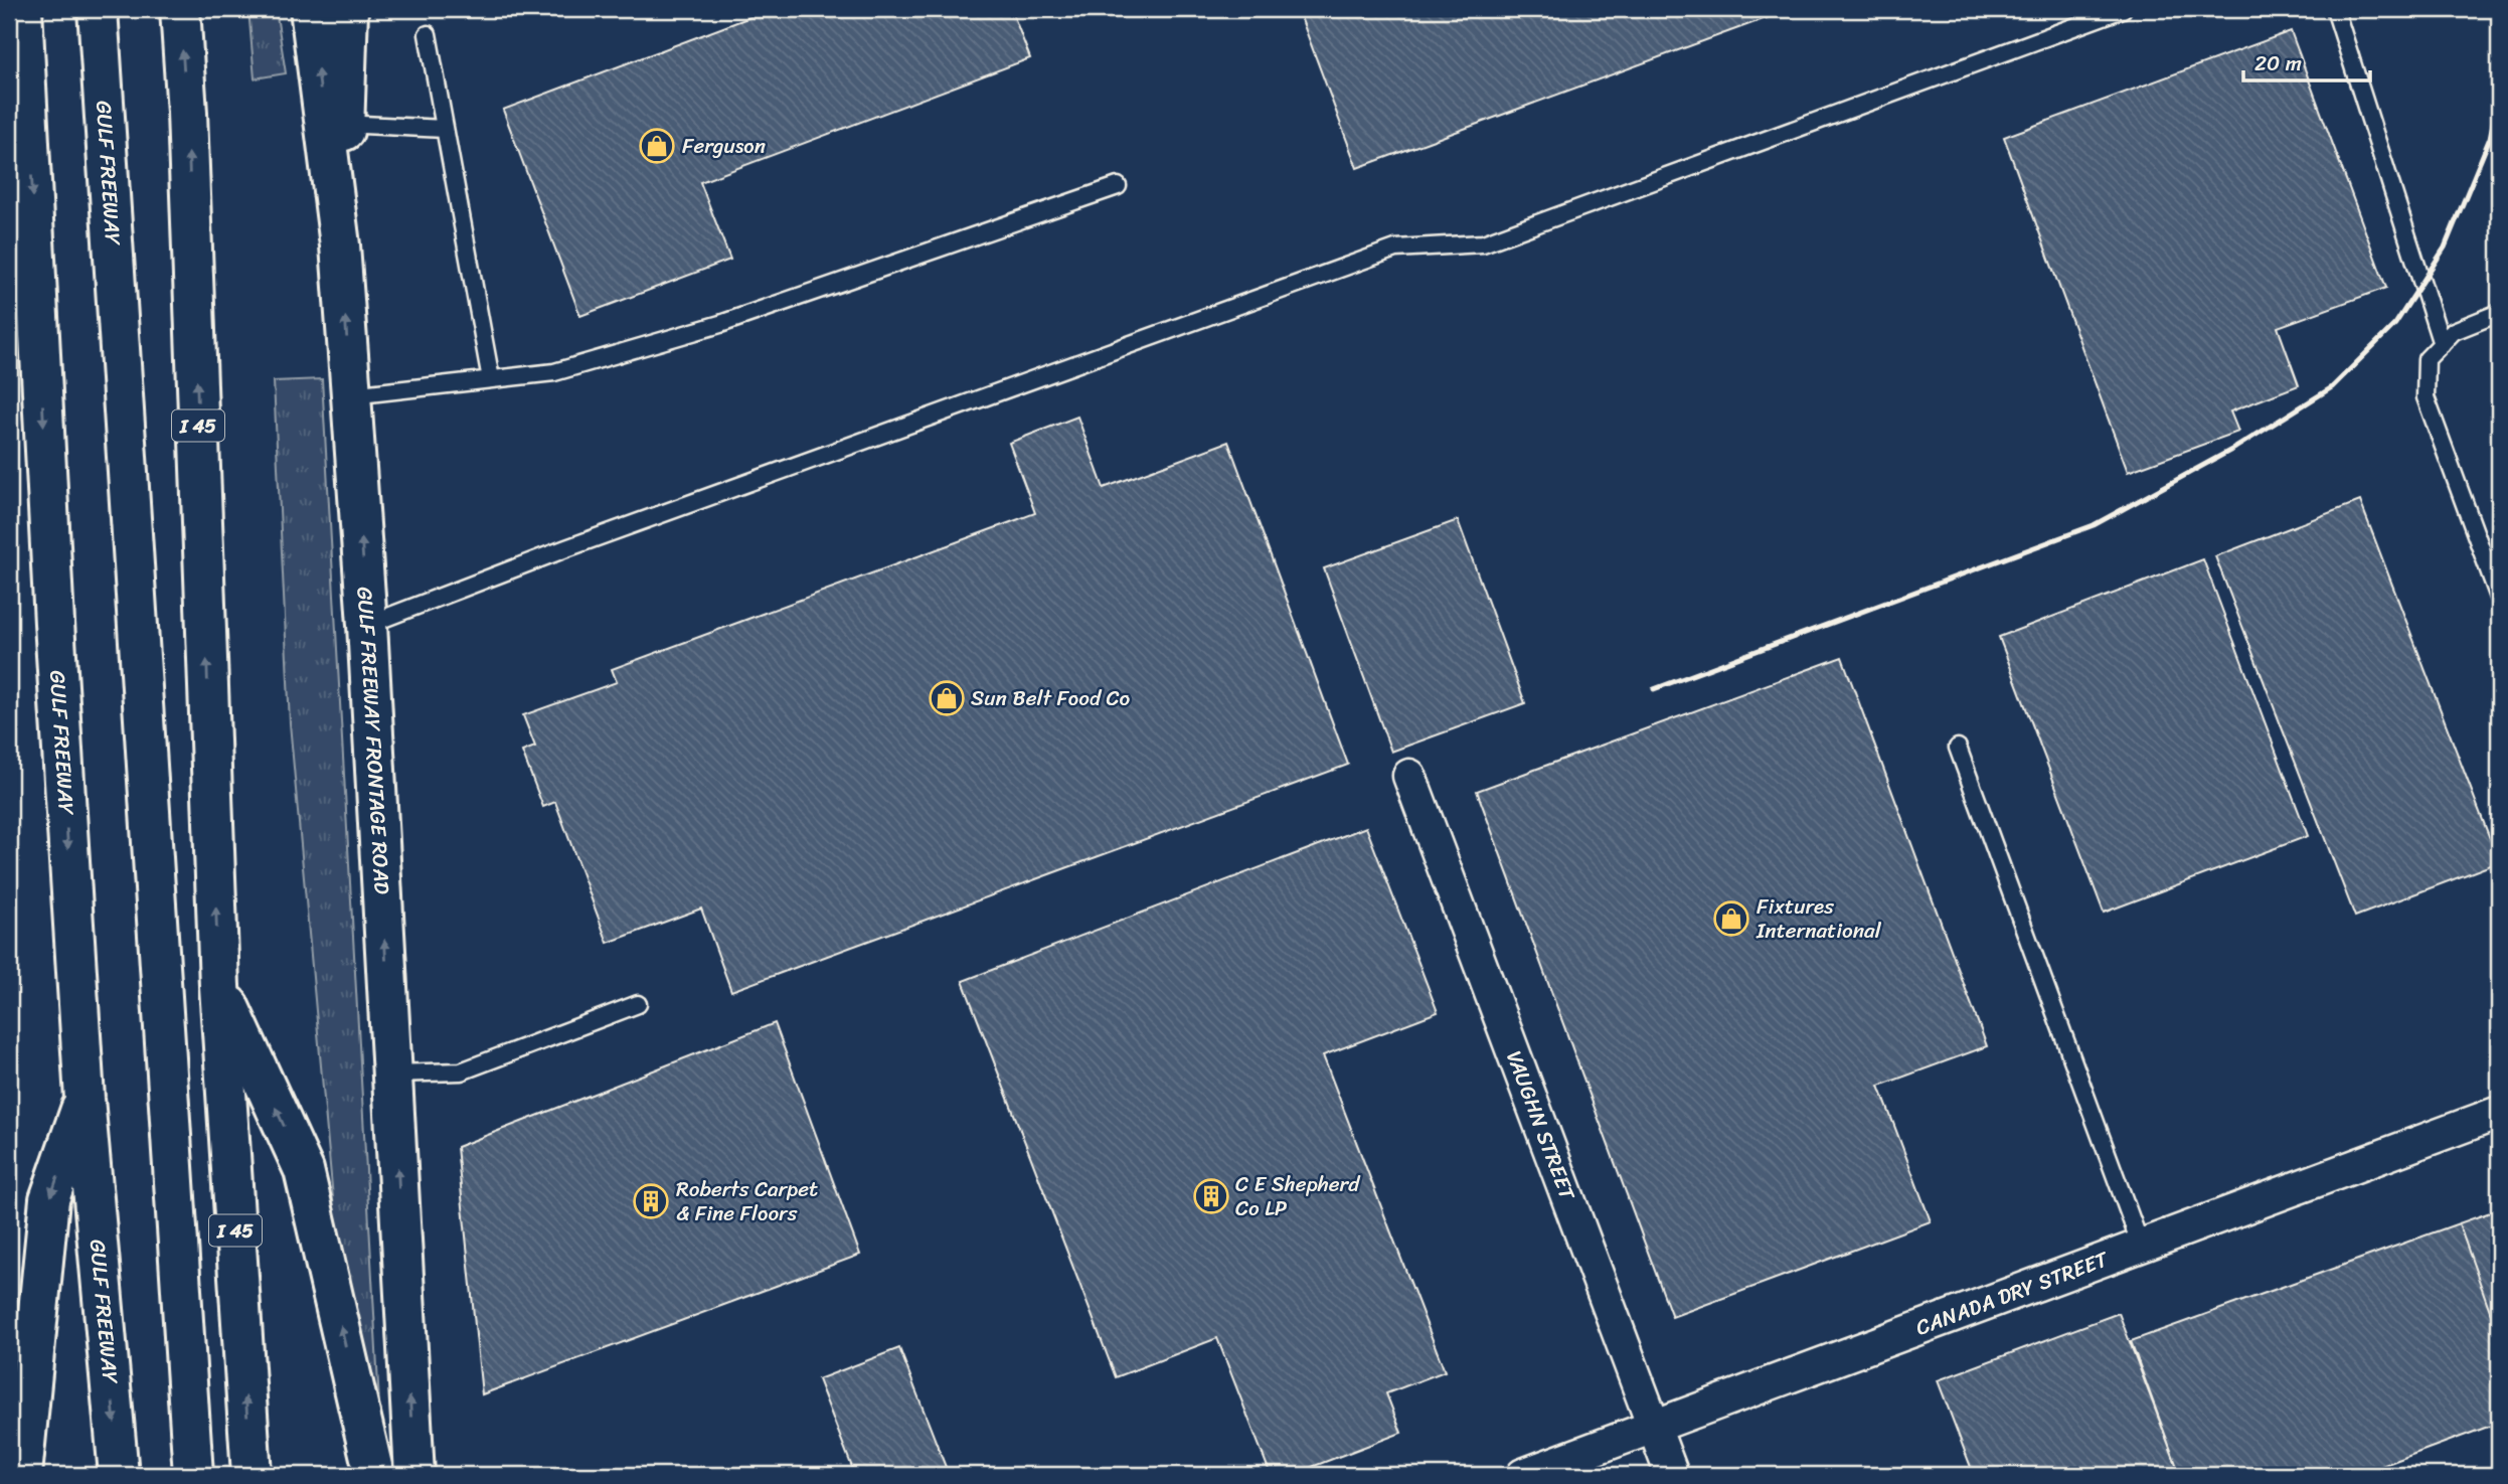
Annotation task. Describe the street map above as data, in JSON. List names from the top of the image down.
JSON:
{
  "streets": {
    "main road": ["GULF FREEWAY", "I 45", "GULF FREEWAY FRONTAGE ROAD"],
    "street": ["VAUGHN STREET", "CANADA DRY STREET"]
  },
  "crossings": [
    ["VAUGHN STREET", "CANADA DRY STREET"]
  ],
  "places": {
    "shop": ["Ferguson", "Sun Belt Food Co", "Fixtures International"],
    "building": ["C E Shepherd Co LP", "Roberts Carpet & Fine Floors"]
  },
  "scale_bar": "20 m"
}
